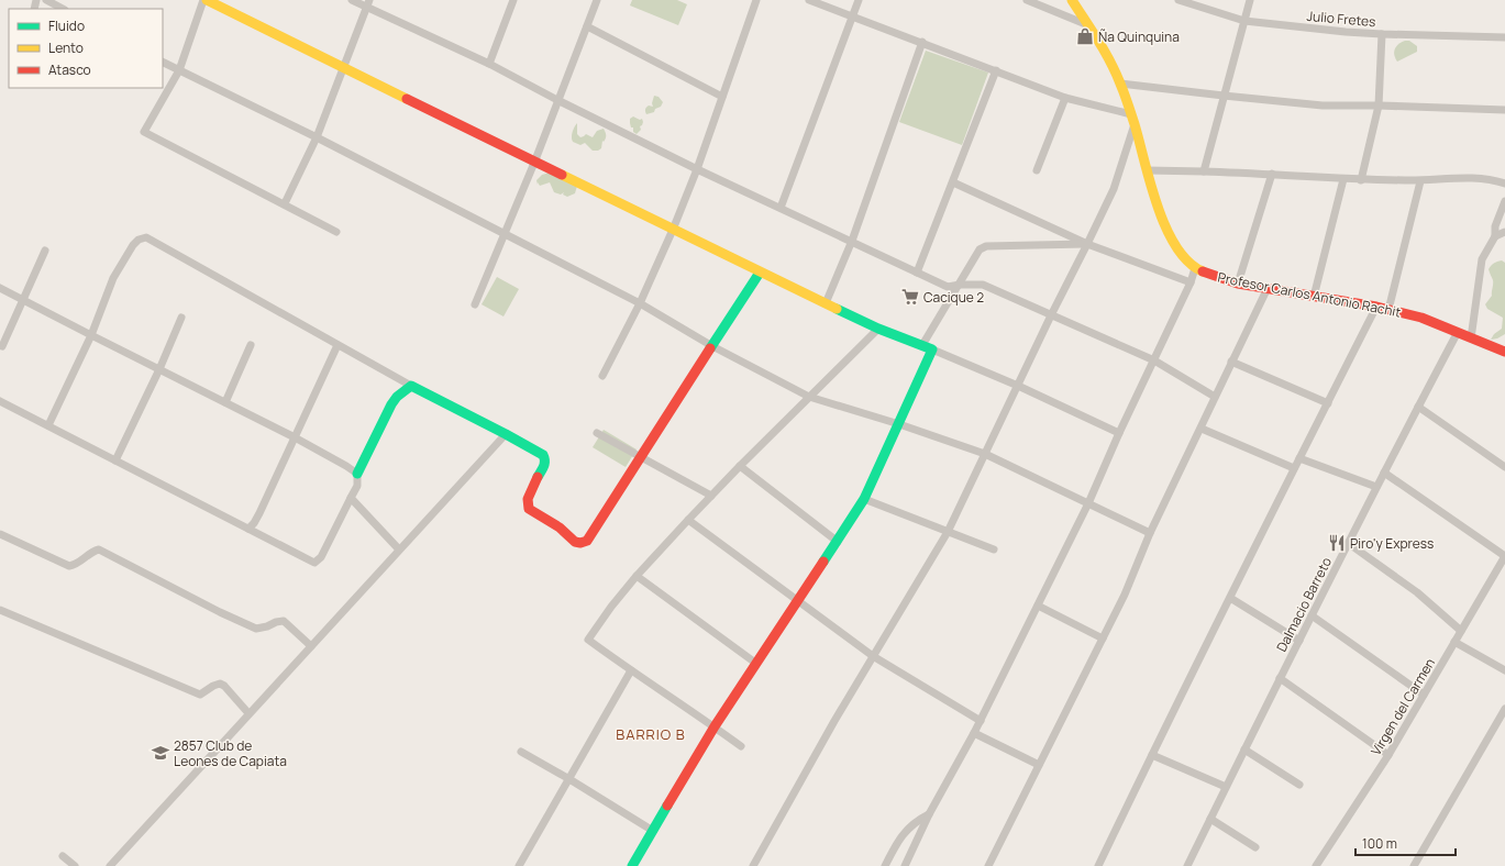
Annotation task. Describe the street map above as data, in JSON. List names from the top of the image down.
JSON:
{
  "streets": {
    "street": [
      "Julio Fretes",
      "Profesor Carlos Antonio Rachit",
      "Dalmacio Barreto",
      "Virgen del Carmen"
    ]
  },
  "crossings": [
    ["Profesor Carlos Antonio Rachit", "Dalmacio Barreto"]
  ],
  "districts": ["BARRIO B"],
  "places": {
    "shop": ["Ña Quinquina"],
    "supermarket": ["Cacique 2"],
    "restaurant": ["Piro'y Express"],
    "school or university": ["2857 Club de Leones de Capiata"]
  },
  "legend": ["Fluido", "Lento", "Atasco"],
  "scale_bar": "100 m"
}
